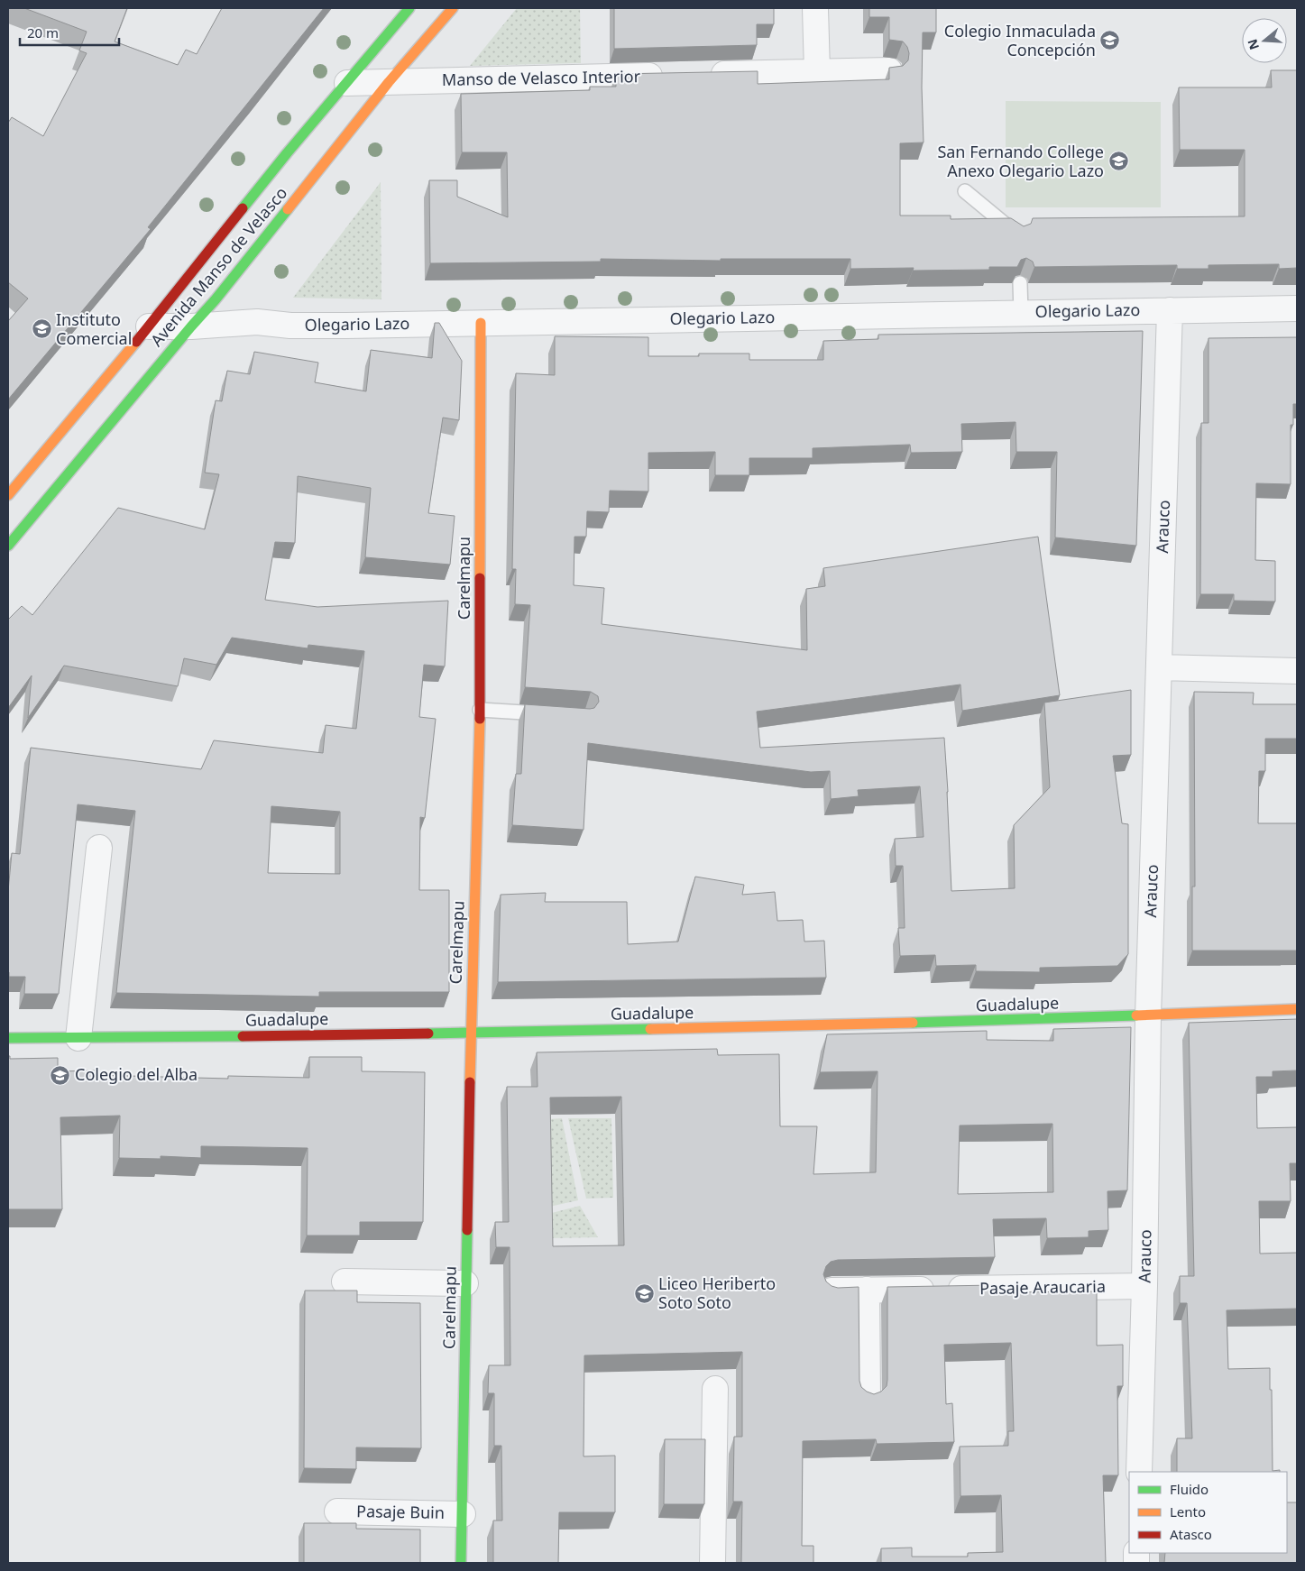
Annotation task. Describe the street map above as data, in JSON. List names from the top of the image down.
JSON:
{
  "streets": {
    "street": [
      "Manso de Velasco Interior",
      "Avenida Manso de Velasco",
      "Olegario Lazo",
      "Arauco",
      "Carelmapu",
      "Guadalupe",
      "Pasaje Araucaria",
      "Pasaje Buin"
    ]
  },
  "crossings": [
    ["Manso de Velasco Interior", "Avenida Manso de Velasco"],
    ["Avenida Manso de Velasco", "Olegario Lazo"],
    ["Olegario Lazo", "Arauco"],
    ["Olegario Lazo", "Carelmapu"],
    ["Arauco", "Guadalupe"],
    ["Arauco", "Pasaje Araucaria"],
    ["Carelmapu", "Guadalupe"],
    ["Carelmapu", "Pasaje Buin"]
  ],
  "places": {
    "school or university": [
      "Colegio Inmaculada Concepción",
      "San Fernando College Anexo Olegario Lazo",
      "Instituto Comercial",
      "Colegio del Alba",
      "Liceo Heriberto Soto Soto"
    ]
  },
  "legend": ["Fluido", "Lento", "Atasco"],
  "scale_bar": "20 m",
  "north": "left"
}
